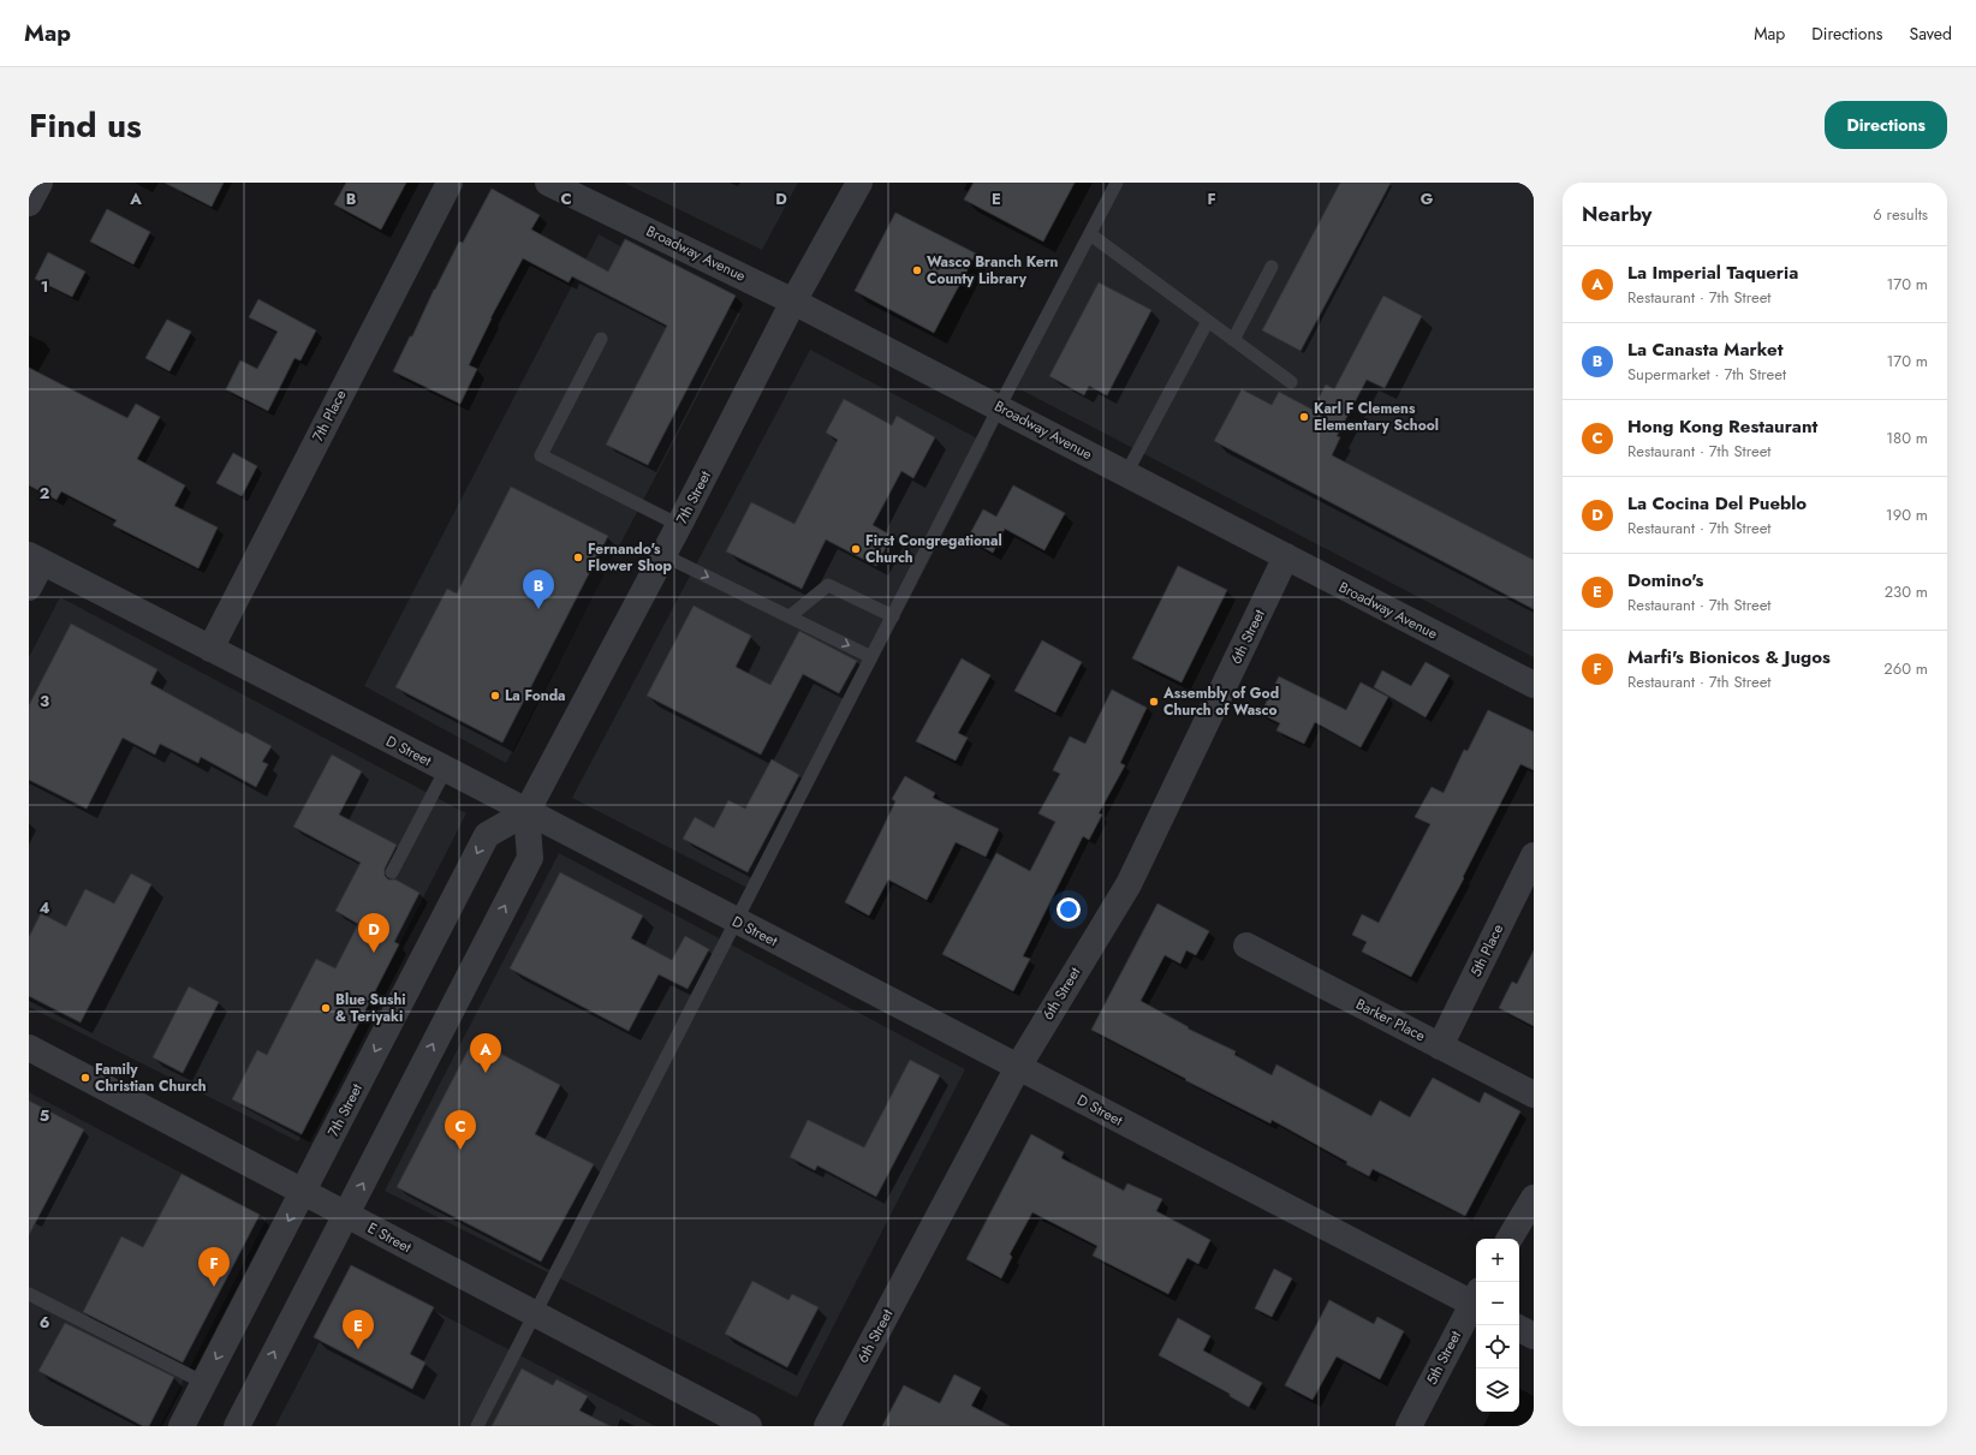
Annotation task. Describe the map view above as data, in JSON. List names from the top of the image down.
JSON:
{
  "streets": {
    "street": [
      "Broadway Avenue",
      "7th Place",
      "7th Street",
      "6th Street",
      "D Street",
      "5th Place",
      "Barker Place",
      "E Street",
      "5th Street"
    ]
  },
  "crossings": [
    ["Broadway Avenue", "7th Street"],
    ["Broadway Avenue", "6th Street"],
    ["7th Place", "D Street"],
    ["7th Street", "D Street"],
    ["7th Street", "E Street"],
    ["6th Street", "D Street"],
    ["5th Place", "Barker Place"]
  ],
  "places": [
    "Wasco Branch Kern County Library",
    "Karl F Clemens Elementary School",
    "First Congregational Church",
    "Fernando's Flower Shop",
    "La Fonda",
    "Assembly of God Church of Wasco",
    "Blue Sushi & Teriyaki",
    "Family Christian Church"
  ],
  "page": {
    "header": "Map",
    "nav": ["Map", "Directions", "Saved"],
    "title": "Find us",
    "buttons": "Directions",
    "heading": ["Nearby", "6 results"],
    "list": [
      {
        "mark": "A",
        "name": "La Imperial Taqueria",
        "note": "Restaurant · 7th Street",
        "value": "170 m"
      },
      {
        "mark": "B",
        "name": "La Canasta Market",
        "note": "Supermarket · 7th Street",
        "value": "170 m"
      },
      {
        "mark": "C",
        "name": "Hong Kong Restaurant",
        "note": "Restaurant · 7th Street",
        "value": "180 m"
      },
      {
        "mark": "D",
        "name": "La Cocina Del Pueblo",
        "note": "Restaurant · 7th Street",
        "value": "190 m"
      },
      {
        "mark": "E",
        "name": "Domino's",
        "note": "Restaurant · 7th Street",
        "value": "230 m"
      },
      {
        "mark": "F",
        "name": "Marfi's Bionicos & Jugos",
        "note": "Restaurant · 7th Street",
        "value": "260 m"
      }
    ],
    "pins": [
      "B",
      "D",
      "A",
      "C",
      "F",
      "E"
    ],
    "map_buttons": ["+", "−"]
  },
  "grid": {
    "columns": [
      "A",
      "B",
      "C",
      "D",
      "E",
      "F",
      "G"
    ],
    "rows": [
      "1",
      "2",
      "3",
      "4",
      "5",
      "6"
    ]
  }
}
